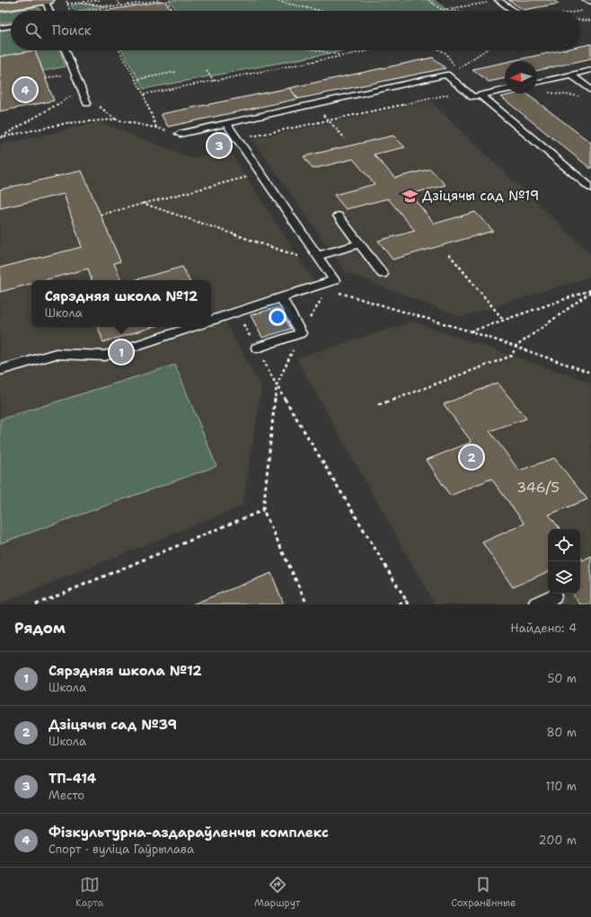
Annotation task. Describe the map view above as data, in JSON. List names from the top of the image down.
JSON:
{
  "places": {
    "school or university": ["Дзіцячы сад №19"]
  },
  "house_numbers": ["346/5"],
  "north": "left",
  "page": {
    "search": "Поиск",
    "pins": [
      "4",
      "3",
      "1",
      "2"
    ],
    "popup": ["Сярэдняя школа №12", "Школа"],
    "heading": ["Рядом", "Найдено: 4"],
    "list": [
      {
        "mark": "1",
        "name": "Сярэдняя школа №12",
        "note": "Школа",
        "value": "50 m"
      },
      {
        "mark": "2",
        "name": "Дзіцячы сад №39",
        "note": "Школа",
        "value": "80 m"
      },
      {
        "mark": "3",
        "name": "ТП-414",
        "note": "Место",
        "value": "110 m"
      },
      {
        "mark": "4",
        "name": "Фізкультурна-аздараўленчы комплекс",
        "note": "Спорт · вуліца Гаўрылава",
        "value": "200 m"
      }
    ],
    "nav": ["Карта", "Маршрут", "Сохранённые"]
  }
}
